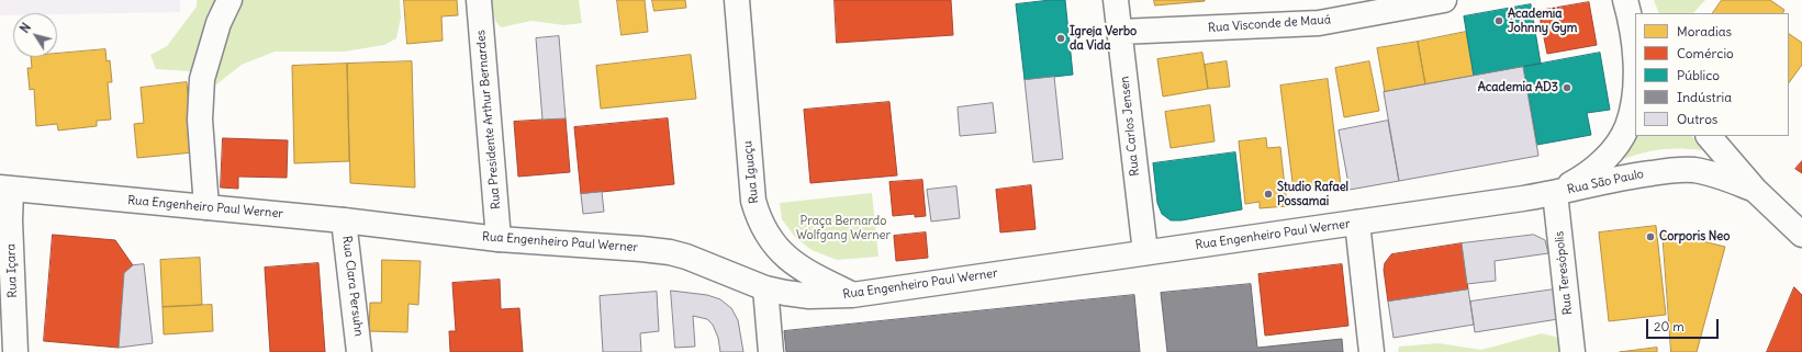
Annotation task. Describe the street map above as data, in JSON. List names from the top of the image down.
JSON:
{
  "streets": {
    "main road": [
      "Rua Visconde de Mauá",
      "Rua Presidente Arthur Bernardes",
      "Rua Carlos Jensen",
      "Rua Iguaçu",
      "Rua São Paulo",
      "Rua Engenheiro Paul Werner",
      "Rua Içara",
      "Rua Teresópolis",
      "Rua Clara Persuhn"
    ]
  },
  "crossings": [
    ["Rua Visconde de Mauá", "Rua Carlos Jensen"],
    ["Rua Presidente Arthur Bernardes", "Rua Engenheiro Paul Werner"],
    ["Rua Carlos Jensen", "Rua Engenheiro Paul Werner"],
    ["Rua Iguaçu", "Rua Engenheiro Paul Werner"],
    ["Rua São Paulo", "Rua Engenheiro Paul Werner"],
    ["Rua São Paulo", "Rua Teresópolis"],
    ["Rua Engenheiro Paul Werner", "Rua Içara"],
    ["Rua Engenheiro Paul Werner", "Rua Teresópolis"],
    ["Rua Engenheiro Paul Werner", "Rua Clara Persuhn"]
  ],
  "parks": ["Praça Bernardo Wolfgang Werner"],
  "places": [
    "Academia Johnny Gym",
    "Igreja Verbo da Vida",
    "Academia AD3",
    "Studio Rafael Possamai",
    "Corporis Neo"
  ],
  "legend": [
    "Moradias",
    "Comércio",
    "Público",
    "Indústria",
    "Outros"
  ],
  "scale_bar": "20 m",
  "north": "top left"
}
